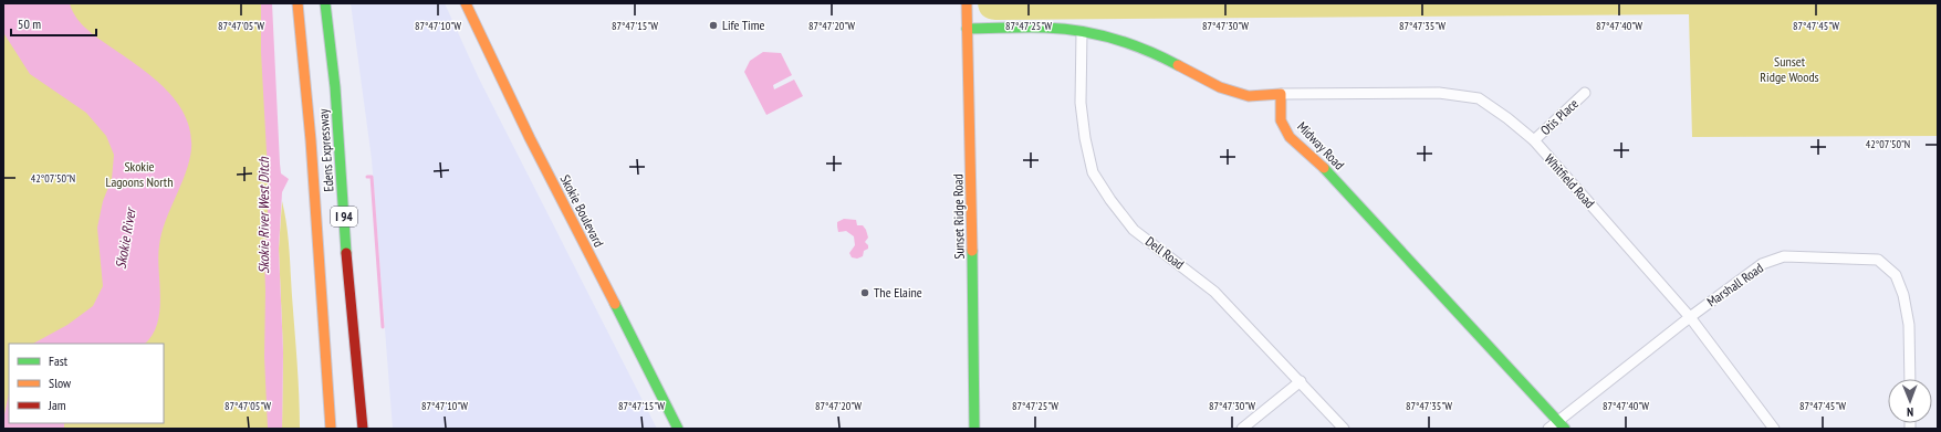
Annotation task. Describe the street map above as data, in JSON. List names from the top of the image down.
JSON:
{
  "streets": {
    "main road": [
      "Midway Road",
      "Edens Expressway",
      "Skokie Boulevard",
      "I 94",
      "Sunset Ridge Road"
    ],
    "street": [
      "Otis Place",
      "Whitfield Road",
      "Dell Road",
      "Marshall Road"
    ]
  },
  "crossings": [
    ["Otis Place", "Whitfield Road"],
    ["Midway Road", "Whitfield Road"],
    ["Midway Road", "Marshall Road"],
    ["Whitfield Road", "Marshall Road"]
  ],
  "water": ["Skokie River West Ditch", "Skokie River"],
  "parks": ["Sunset Ridge Woods", "Skokie Lagoons North"],
  "places": ["Life Time", "The Elaine"],
  "legend": ["Fast", "Slow", "Jam"],
  "scale_bar": "50 m",
  "north": "bottom",
  "coordinates": [
    "87°47'10\"W",
    "87°47'15\"W",
    "87°47'20\"W",
    "87°47'25\"W",
    "87°47'30\"W",
    "87°47'05\"W",
    "87°47'35\"W",
    "87°47'40\"W",
    "87°47'45\"W",
    "42°07'50\"N"
  ]
}
